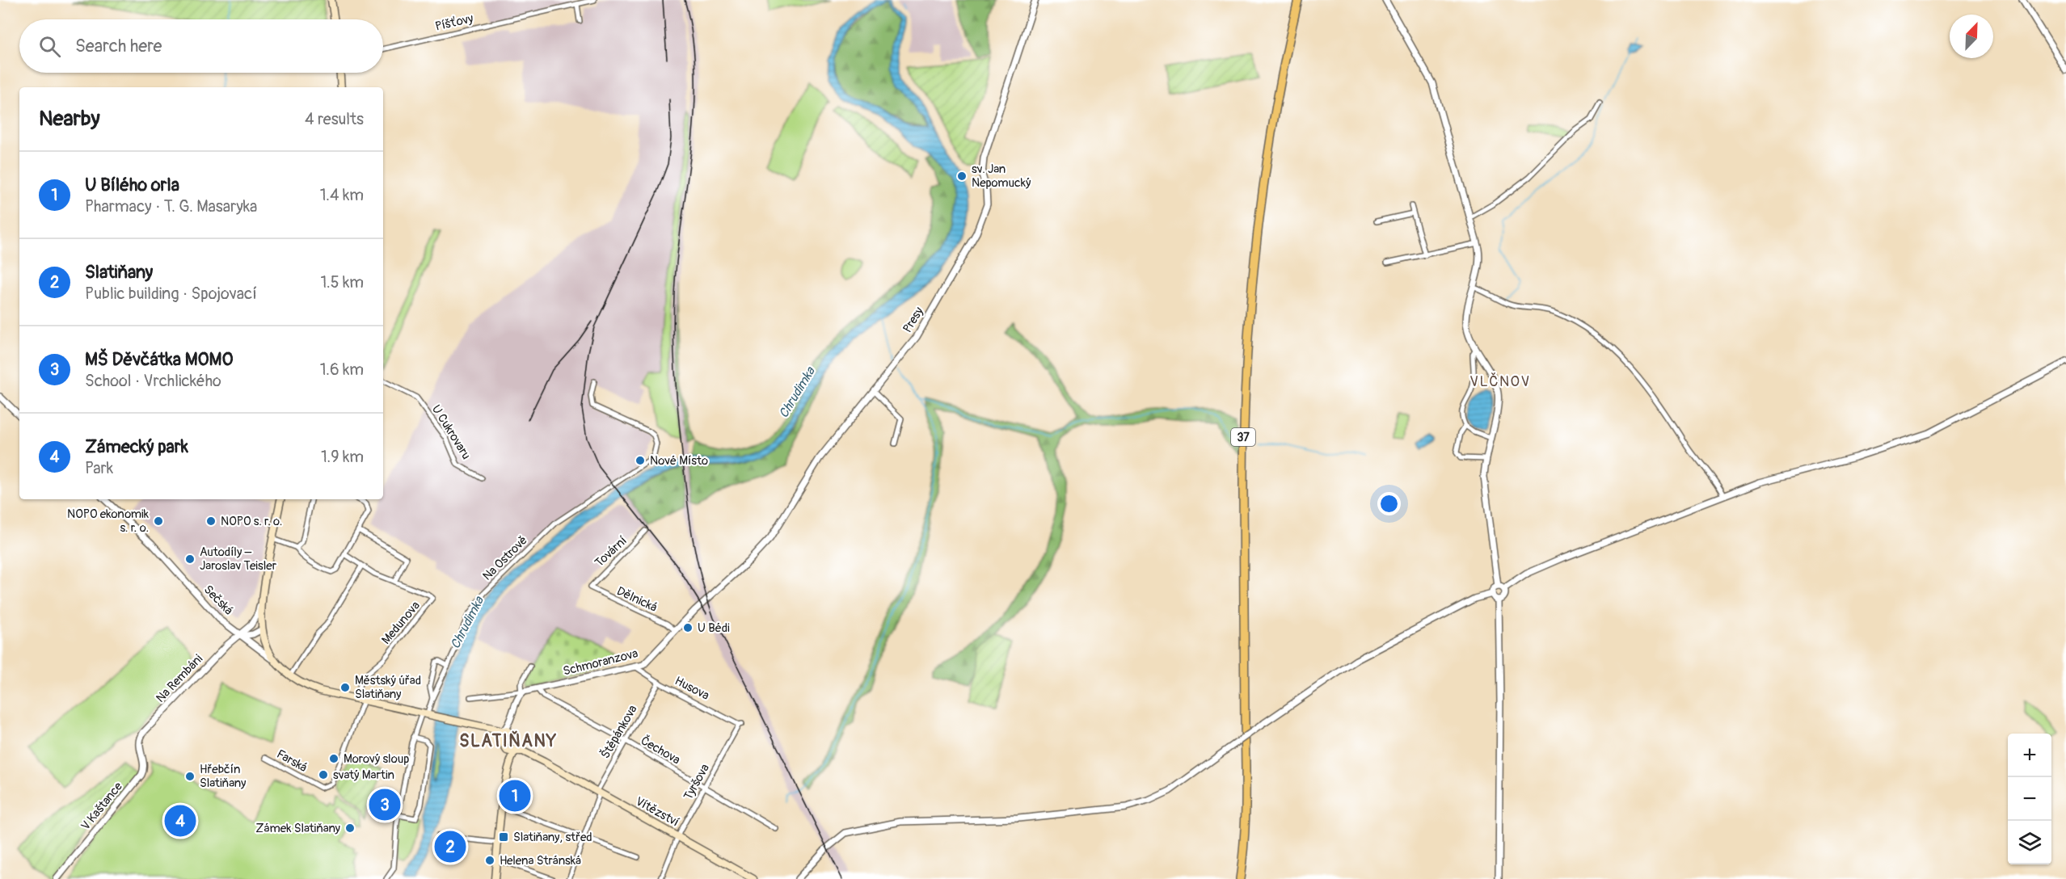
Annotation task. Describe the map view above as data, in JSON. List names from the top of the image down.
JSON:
{
  "streets": {
    "main road": ["37", "Vítězství"],
    "street": [
      "Píšťovy",
      "Presy",
      "U Cukrovaru",
      "Tovární",
      "Na Ostrově",
      "Dělnická",
      "Sečská",
      "Medunova",
      "Schmoranzova",
      "Na Rembáni",
      "Husova",
      "Štěpánkova",
      "Čechova",
      "Farská",
      "Tyršova",
      "V Kaštance"
    ]
  },
  "crossings": [
    ["Presy", "Schmoranzova"],
    ["Tovární", "Dělnická"],
    ["Dělnická", "Schmoranzova"],
    ["Sečská", "Na Rembáni"],
    ["Schmoranzova", "Husova"],
    ["Schmoranzova", "Čechova"],
    ["Na Rembáni", "V Kaštance"],
    ["Husova", "Štěpánkova"],
    ["Husova", "Tyršova"],
    ["Štěpánkova", "Čechova"],
    ["Štěpánkova", "Vítězství"],
    ["Čechova", "Tyršova"],
    ["Tyršova", "Vítězství"]
  ],
  "districts": ["VLČNOV", "SLATIŇANY"],
  "water": ["Chrudimka"],
  "places": {
    "other": [
      "sv. Jan Nepomucký",
      "Nové Místo",
      "NOPO ekonomik s. r. o.",
      "NOPO s. r. o.",
      "Autodíly – Jaroslav Teisler",
      "U Bédi",
      "Městský úřad Slatiňany",
      "Morový sloup",
      "svatý Martin",
      "Hřebčín Slatiňany",
      "Zámek Slatiňany",
      "Helena Stránská"
    ],
    "transit": ["Slatiňany, střed"]
  },
  "north": "top right",
  "page": {
    "search": "Search here",
    "heading": ["Nearby", "4 results"],
    "list": [
      {
        "mark": "1",
        "name": "U Bílého orla",
        "note": "Pharmacy · T. G. Masaryka",
        "value": "1.4 km"
      },
      {
        "mark": "2",
        "name": "Slatiňany",
        "note": "Public building · Spojovací",
        "value": "1.5 km"
      },
      {
        "mark": "3",
        "name": "MŠ Děvčátka MOMO",
        "note": "School · Vrchlického",
        "value": "1.6 km"
      },
      {
        "mark": "4",
        "name": "Zámecký park",
        "note": "Park",
        "value": "1.9 km"
      }
    ],
    "map_buttons": ["+", "−"],
    "pins": [
      "1",
      "3",
      "4",
      "2"
    ]
  }
}
